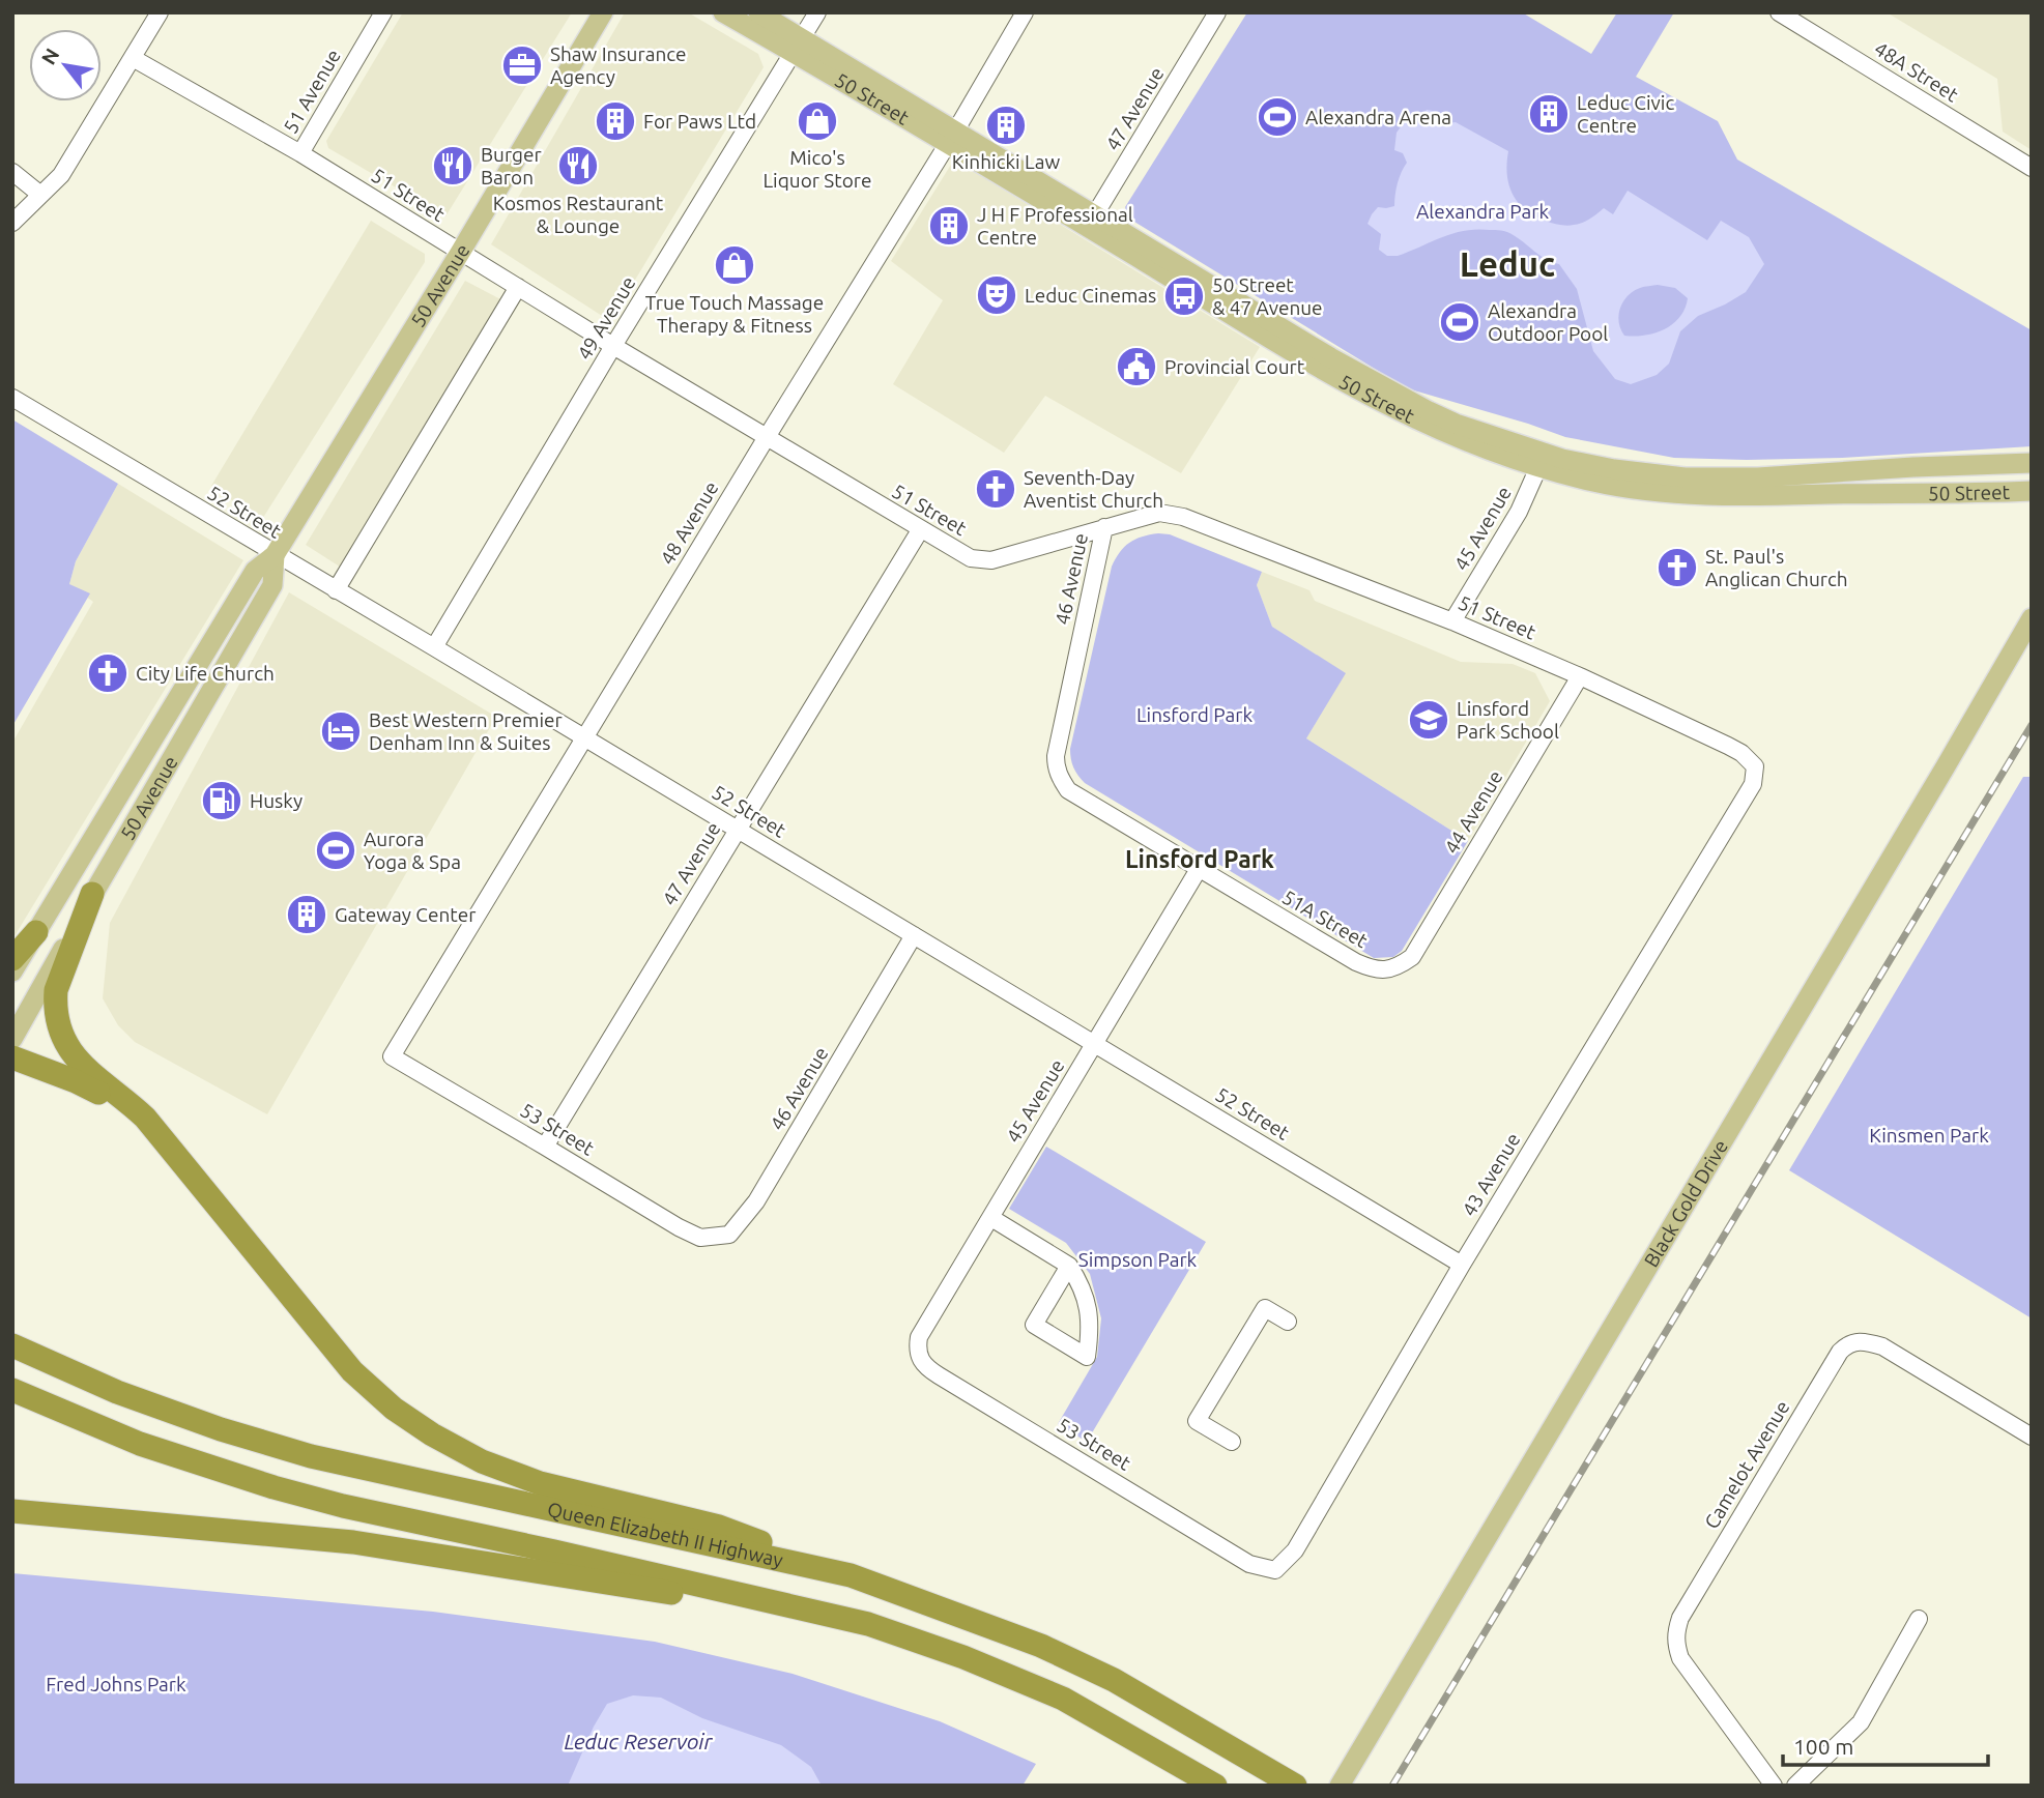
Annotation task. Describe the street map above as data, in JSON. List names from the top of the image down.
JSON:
{
  "streets": {
    "highway": ["Queen Elizabeth II Highway"],
    "main road": ["50 Street", "50 Avenue", "Black Gold Drive"],
    "street": [
      "48A Street",
      "51 Avenue",
      "47 Avenue",
      "51 Street",
      "49 Avenue",
      "52 Street",
      "48 Avenue",
      "45 Avenue",
      "46 Avenue",
      "44 Avenue",
      "51A Street",
      "53 Street",
      "43 Avenue",
      "Camelot Avenue"
    ]
  },
  "crossings": [
    ["51 Avenue", "51 Street"],
    ["50 Street", "47 Avenue"],
    ["50 Street", "49 Avenue"],
    ["50 Street", "48 Avenue"],
    ["50 Street", "45 Avenue"],
    ["47 Avenue", "51 Street"],
    ["47 Avenue", "52 Street"],
    ["47 Avenue", "53 Street"],
    ["51 Street", "50 Avenue"],
    ["51 Street", "49 Avenue"],
    ["51 Street", "48 Avenue"],
    ["51 Street", "45 Avenue"],
    ["51 Street", "46 Avenue"],
    ["51 Street", "44 Avenue"],
    ["51 Street", "43 Avenue"],
    ["50 Avenue", "52 Street"],
    ["49 Avenue", "52 Street"],
    ["52 Street", "48 Avenue"],
    ["52 Street", "45 Avenue"],
    ["52 Street", "46 Avenue"],
    ["52 Street", "43 Avenue"],
    ["48 Avenue", "53 Street"],
    ["45 Avenue", "51A Street"],
    ["45 Avenue", "53 Street"],
    ["46 Avenue", "51A Street"],
    ["46 Avenue", "53 Street"],
    ["44 Avenue", "51A Street"],
    ["53 Street", "43 Avenue"]
  ],
  "districts": ["Leduc", "Linsford Park"],
  "water": ["Leduc Reservoir"],
  "parks": [
    "Alexandra Park",
    "Linsford Park",
    "Kinsmen Park",
    "Simpson Park",
    "Fred Johns Park"
  ],
  "places": {
    "office": ["Shaw Insurance Agency"],
    "building": [
      "Leduc Civic Centre",
      "For Paws Ltd",
      "Kinhicki Law",
      "J H F Professional Centre",
      "Gateway Center"
    ],
    "sports": ["Alexandra Arena", "Alexandra Outdoor Pool", "Aurora Yoga & Spa"],
    "shop": ["Mico's Liquor Store", "True Touch Massage Therapy & Fitness"],
    "restaurant": ["Burger Baron", "Kosmos Restaurant & Lounge"],
    "theatre": ["Leduc Cinemas"],
    "bus stop": ["50 Street & 47 Avenue"],
    "public building": ["Provincial Court"],
    "church": ["Seventh-Day Aventist Church", "St. Paul's Anglican Church", "City Life Church"],
    "school or university": ["Linsford Park School"],
    "hotel": ["Best Western Premier Denham Inn & Suites"],
    "fuel station": ["Husky"]
  },
  "scale_bar": "100 m",
  "north": "top left"
}
